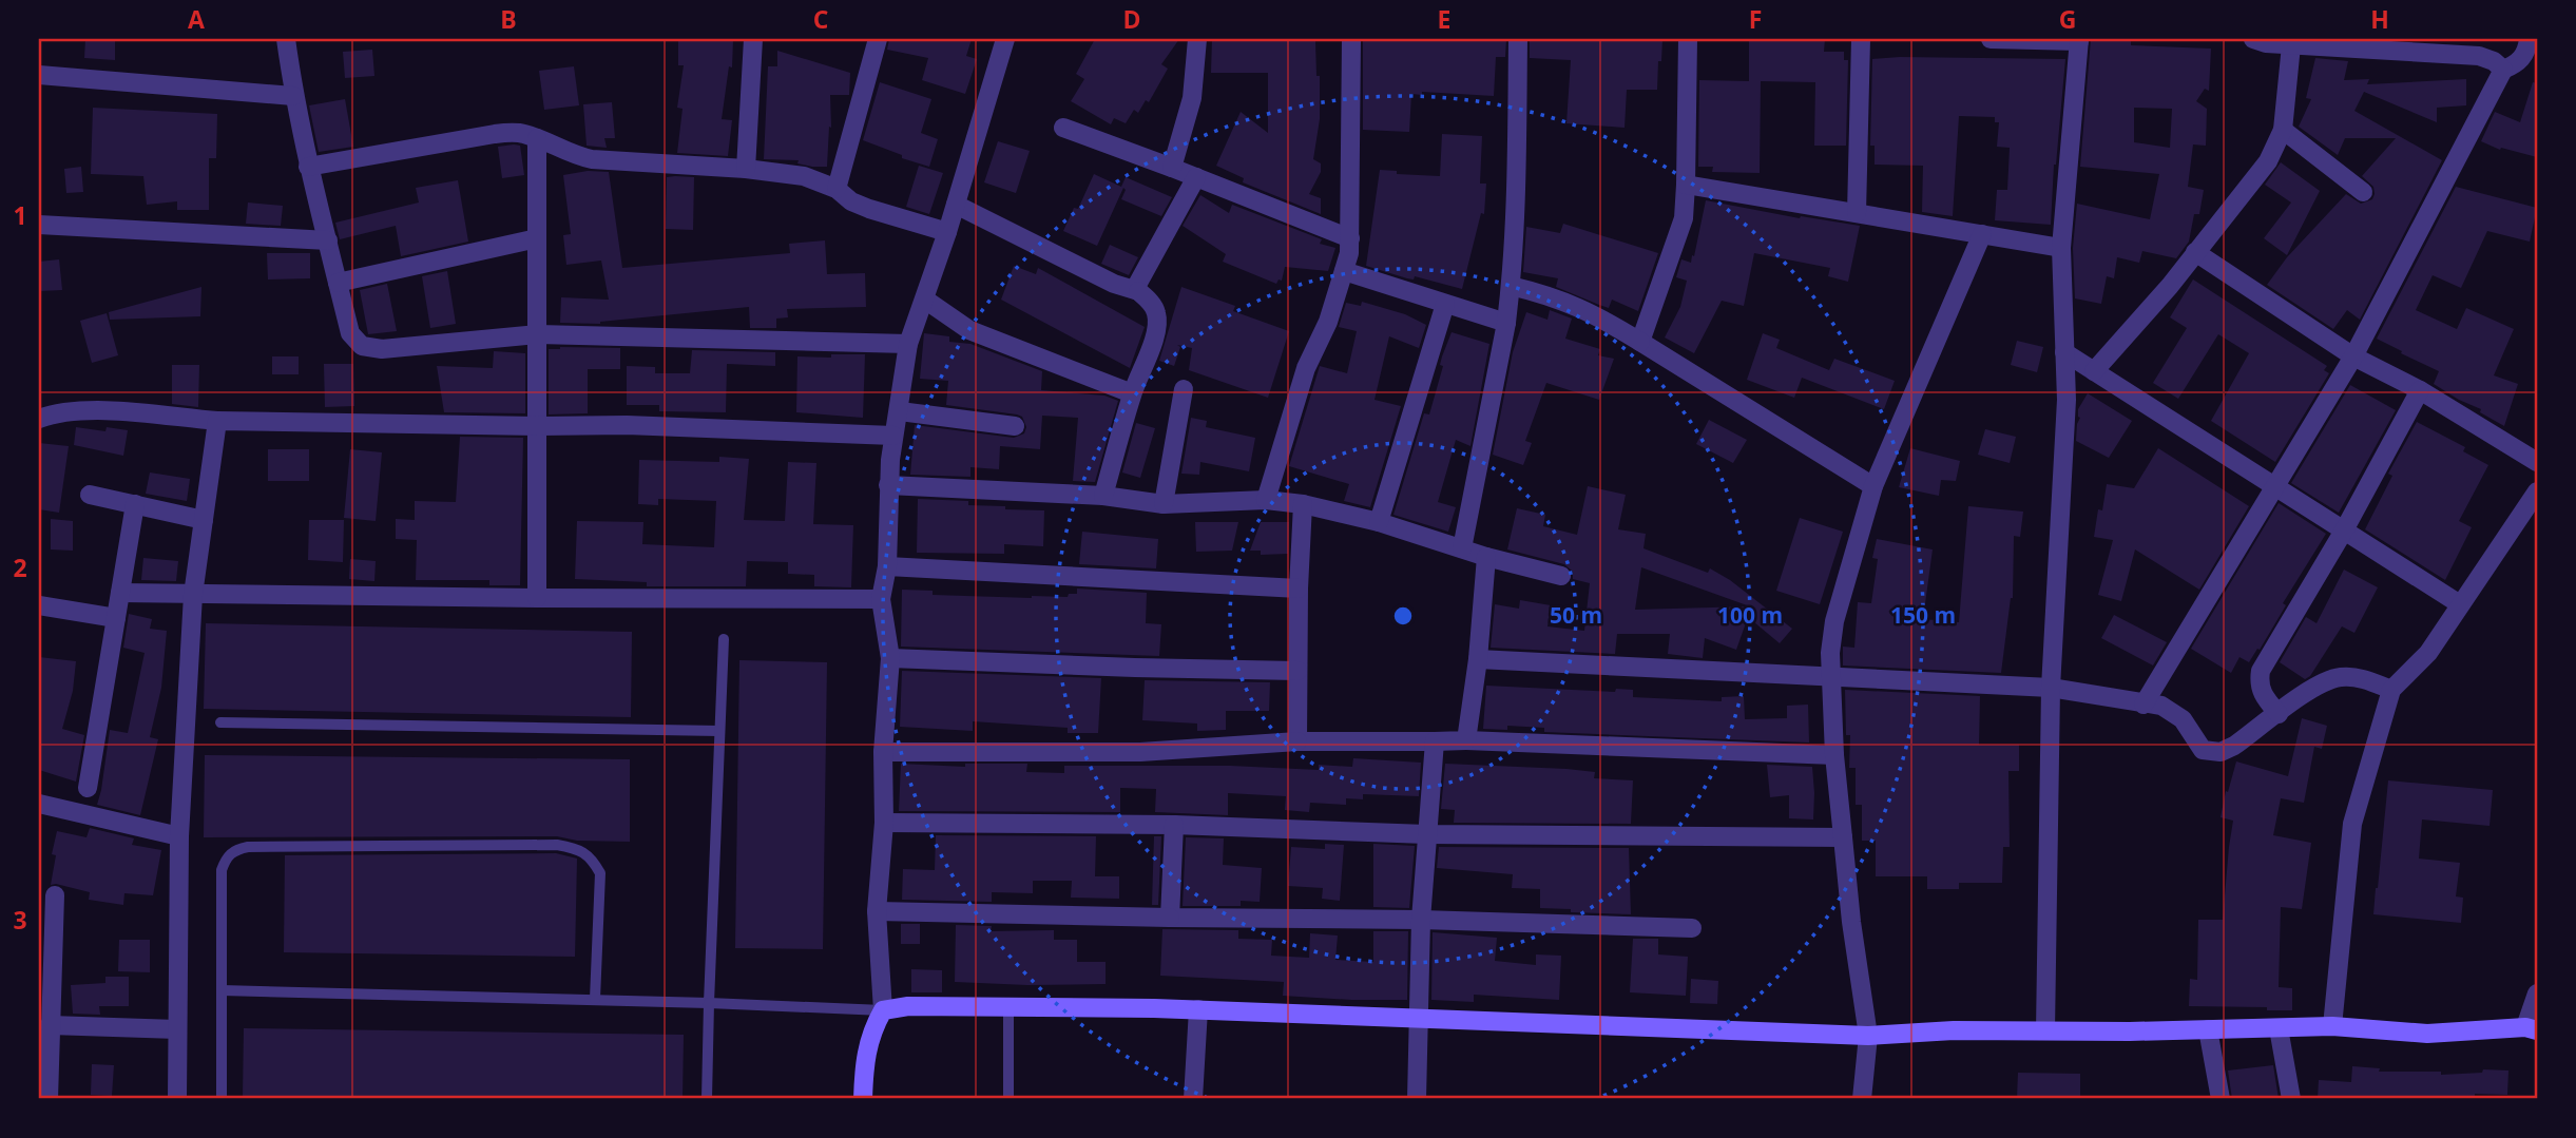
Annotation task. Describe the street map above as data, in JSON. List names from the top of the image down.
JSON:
{
  "grid": {
    "columns": [
      "A",
      "B",
      "C",
      "D",
      "E",
      "F",
      "G",
      "H"
    ],
    "rows": ["1", "2", "3"]
  },
  "rings": ["50 m", "100 m", "150 m"]
}
